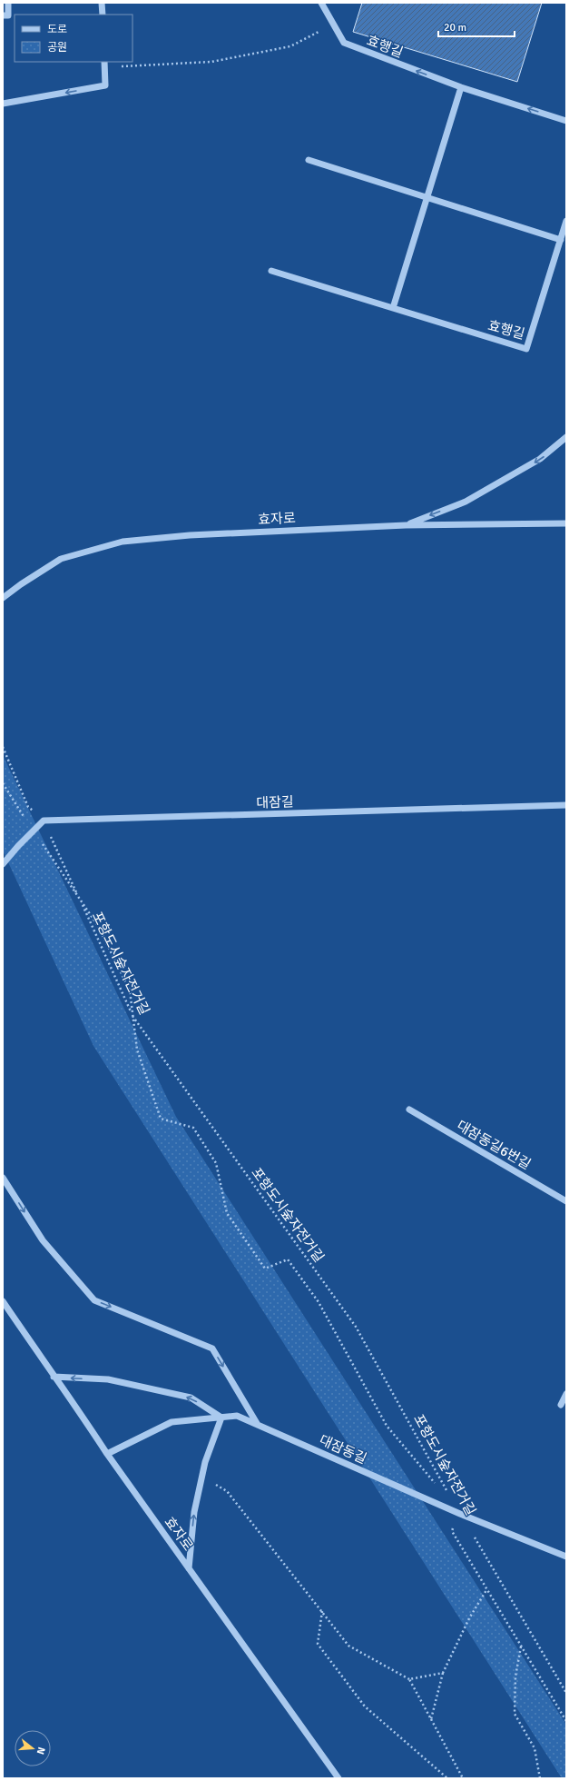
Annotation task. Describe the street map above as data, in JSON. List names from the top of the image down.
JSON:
{
  "streets": {
    "street": [
      "효행길",
      "효자로",
      "대잠길",
      "대잠동길6번길",
      "대잠동길"
    ],
    "path": ["포항도시숲자전거길"]
  },
  "crossings": [
    ["효자로", "대잠동길"],
    ["대잠길", "포항도시숲자전거길"],
    ["포항도시숲자전거길", "대잠동길"]
  ],
  "one_way": ["효행길"],
  "legend": ["도로", "공원"],
  "scale_bar": "20 m",
  "north": "right"
}
